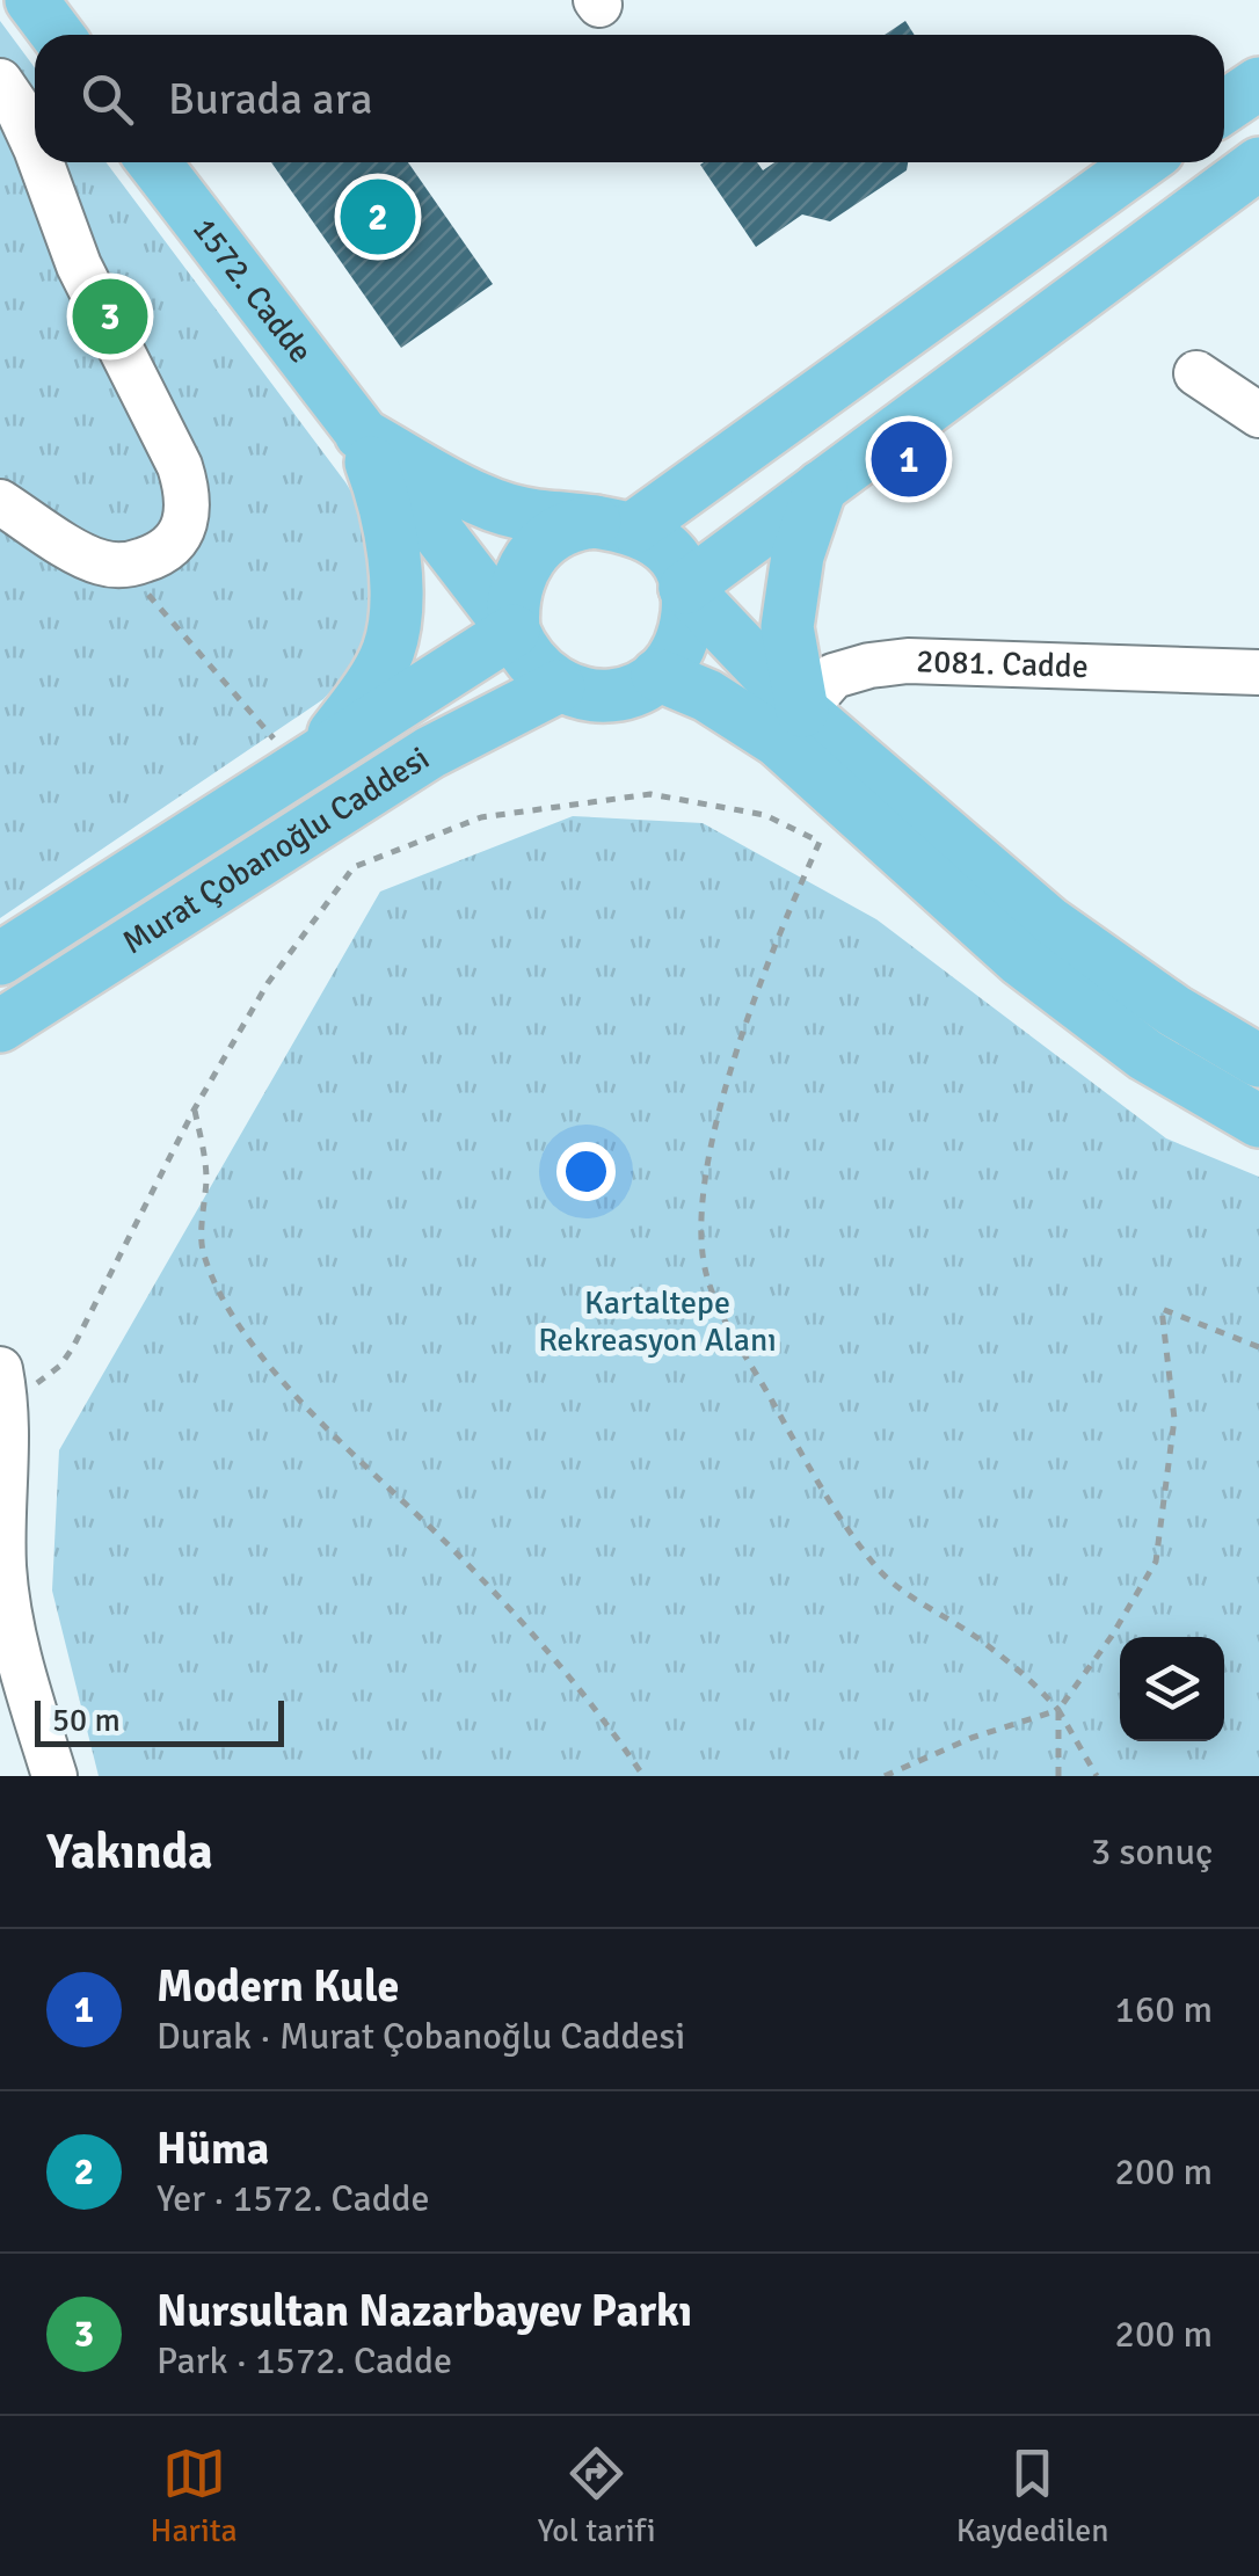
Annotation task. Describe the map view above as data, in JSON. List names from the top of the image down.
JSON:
{
  "streets": {
    "main road": ["1572. Cadde", "Murat Çobanoğlu Caddesi"],
    "street": ["2081. Cadde"]
  },
  "crossings": [
    ["1572. Cadde", "Murat Çobanoğlu Caddesi"]
  ],
  "parks": ["Kartaltepe Rekreasyon Alanı"],
  "scale_bar": "50 m",
  "page": {
    "search": "Burada ara",
    "pins": ["2", "3", "1"],
    "scale": "50 m",
    "heading": ["Yakında", "3 sonuç"],
    "list": [
      {
        "mark": "1",
        "name": "Modern Kule",
        "note": "Durak · Murat Çobanoğlu Caddesi",
        "value": "160 m"
      },
      {
        "mark": "2",
        "name": "Hüma",
        "note": "Yer · 1572. Cadde",
        "value": "200 m"
      },
      {
        "mark": "3",
        "name": "Nursultan Nazarbayev Parkı",
        "note": "Park · 1572. Cadde",
        "value": "200 m"
      }
    ],
    "nav": ["Harita", "Yol tarifi", "Kaydedilen"]
  }
}
